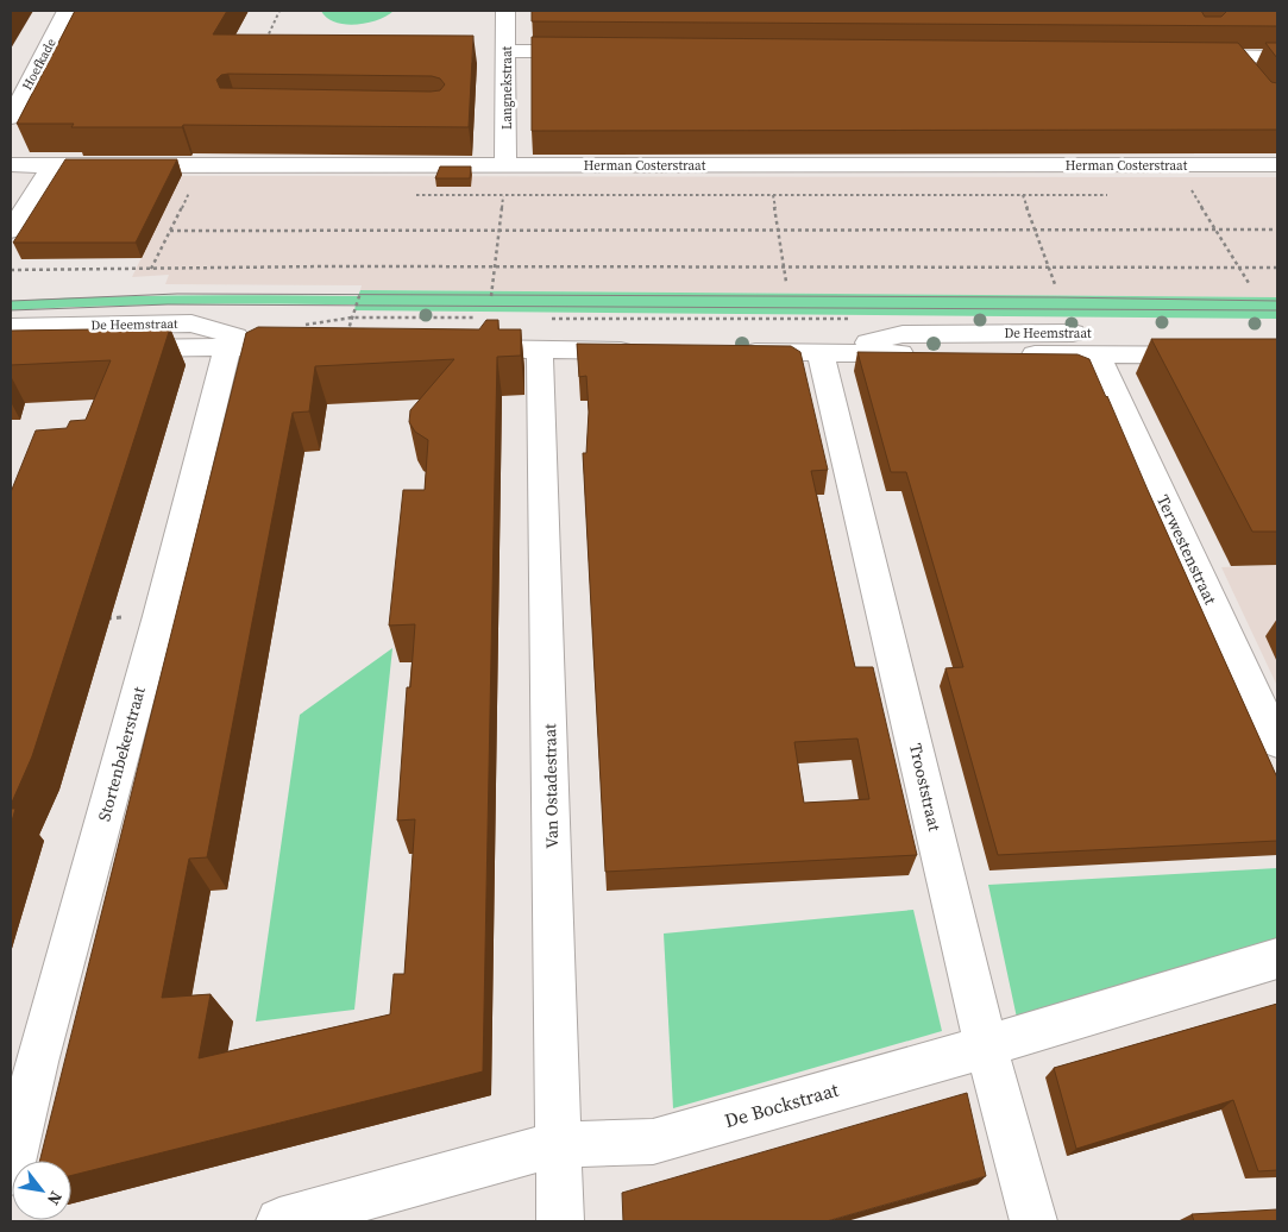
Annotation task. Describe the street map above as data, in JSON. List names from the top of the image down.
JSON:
{
  "streets": {
    "street": [
      "Hoefkade",
      "Langnekstraat",
      "Herman Costerstraat",
      "De Heemstraat",
      "Terwestenstraat",
      "Stortenbekerstraat",
      "Van Ostadestraat",
      "Trooststraat",
      "De Bockstraat"
    ]
  },
  "crossings": [
    ["Langnekstraat", "Herman Costerstraat"],
    ["De Heemstraat", "Terwestenstraat"],
    ["De Heemstraat", "Stortenbekerstraat"],
    ["De Heemstraat", "Trooststraat"],
    ["Van Ostadestraat", "De Bockstraat"],
    ["Trooststraat", "De Bockstraat"]
  ],
  "north": "bottom right"
}
